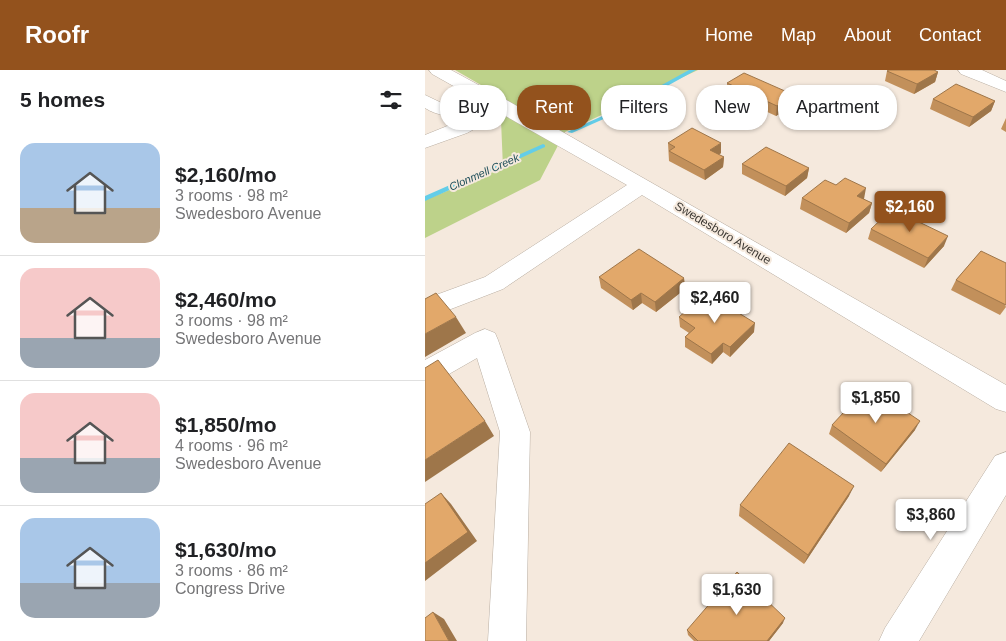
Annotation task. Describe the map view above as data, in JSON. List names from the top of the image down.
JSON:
{
  "streets": {
    "street": ["Swedesboro Avenue"]
  },
  "water": ["Clonmell Creek"],
  "page": {
    "header": "Roofr",
    "nav": [
      "Home",
      "Map",
      "About",
      "Contact"
    ],
    "heading": "5 homes",
    "chip": [
      "Buy",
      "Rent",
      "Filters",
      "New",
      "Apartment"
    ],
    "list": [
      {
        "name": "$2,160/mo",
        "note": "3 rooms · 98 m² · Swedesboro Avenue"
      },
      {
        "name": "$2,460/mo",
        "note": "3 rooms · 98 m² · Swedesboro Avenue"
      },
      {
        "name": "$1,850/mo",
        "note": "4 rooms · 96 m² · Swedesboro Avenue"
      },
      {
        "name": "$1,630/mo",
        "note": "3 rooms · 86 m² · Congress Drive"
      }
    ],
    "price": [
      "$2,160",
      "$2,460",
      "$1,850",
      "$3,860",
      "$1,630"
    ]
  }
}
